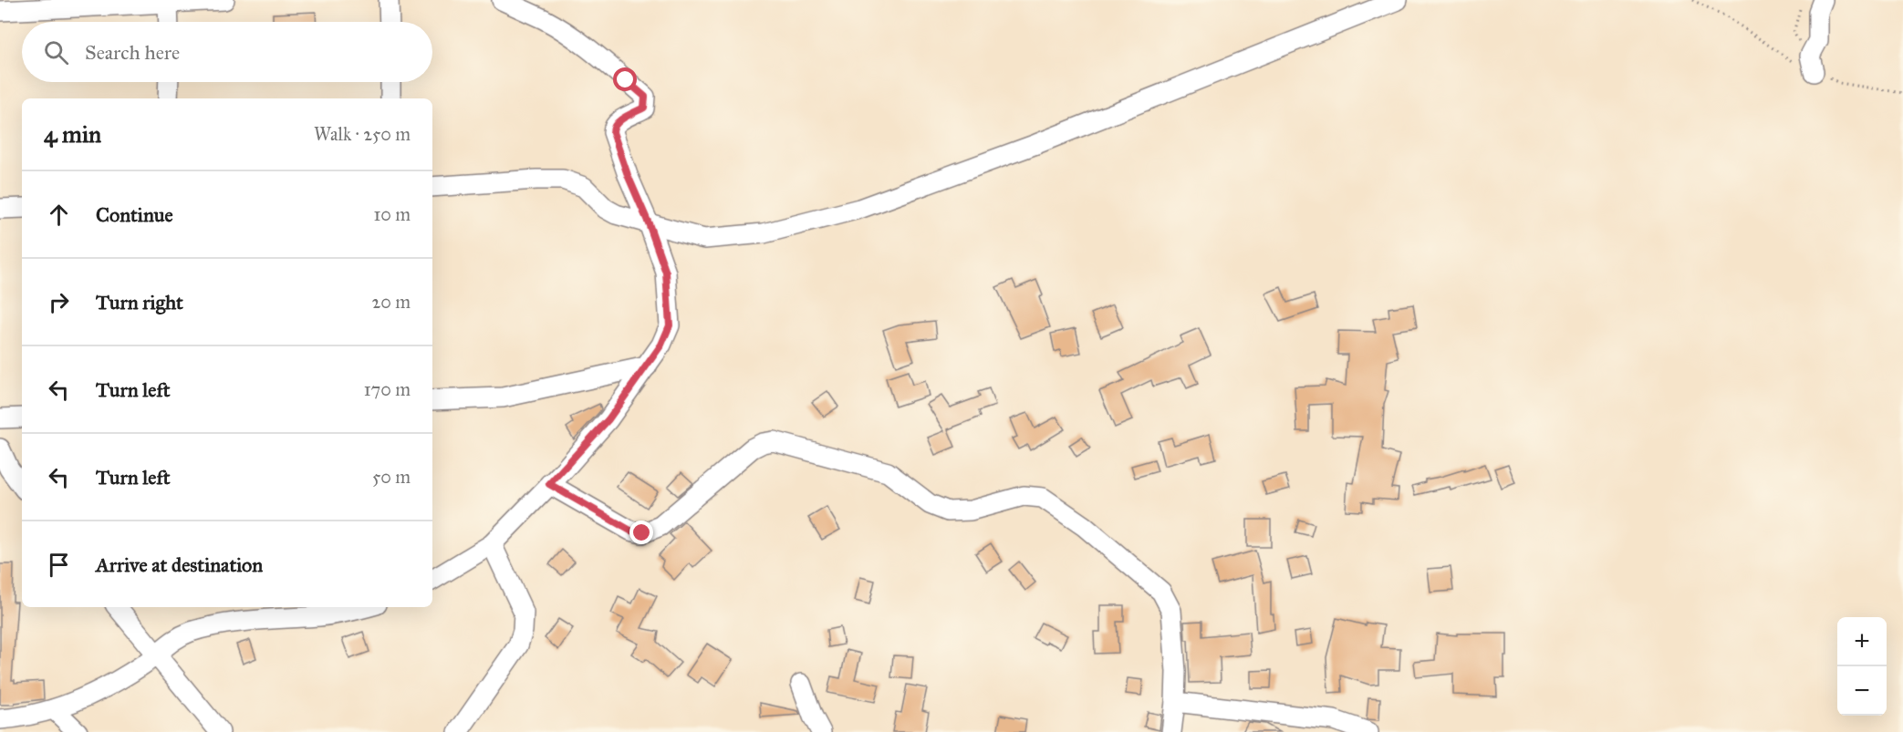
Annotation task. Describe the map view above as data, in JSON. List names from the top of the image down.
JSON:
{
  "page": {
    "search": "Search here",
    "heading": ["4 min", "Walk · 250 m"],
    "list": [
      ["Continue", "10 m"],
      ["Turn right", "20 m"],
      ["Turn left", "170 m"],
      ["Turn left", "50 m"],
      "Arrive at destination"
    ],
    "map_buttons": ["+", "−"]
  }
}
